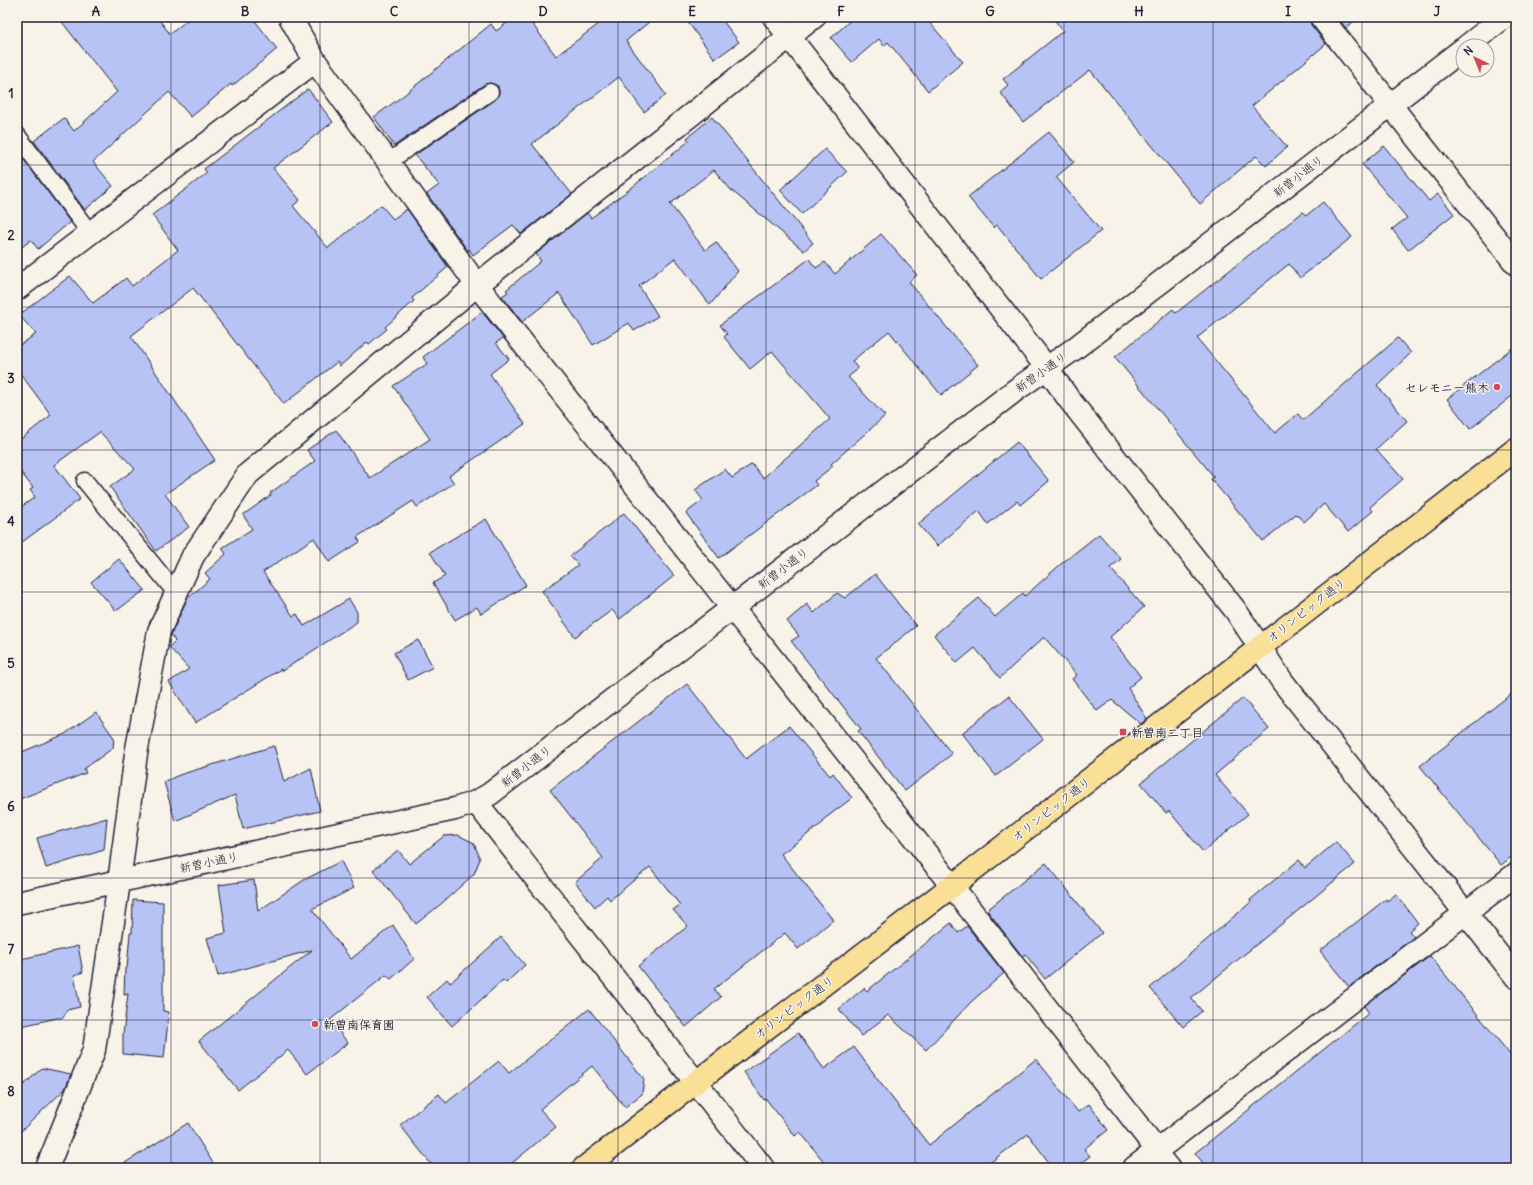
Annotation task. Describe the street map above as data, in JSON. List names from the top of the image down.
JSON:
{
  "streets": {
    "main road": ["オリンピック通り"],
    "street": ["新曽小通り"]
  },
  "places": {
    "other": ["セレモニー熊木", "新曽南保育園"],
    "transit": ["新曽南二丁目"]
  },
  "north": "top left",
  "grid": {
    "columns": [
      "A",
      "B",
      "C",
      "D",
      "E",
      "F",
      "G",
      "H",
      "I",
      "J"
    ],
    "rows": [
      "1",
      "2",
      "3",
      "4",
      "5",
      "6",
      "7",
      "8"
    ]
  }
}
